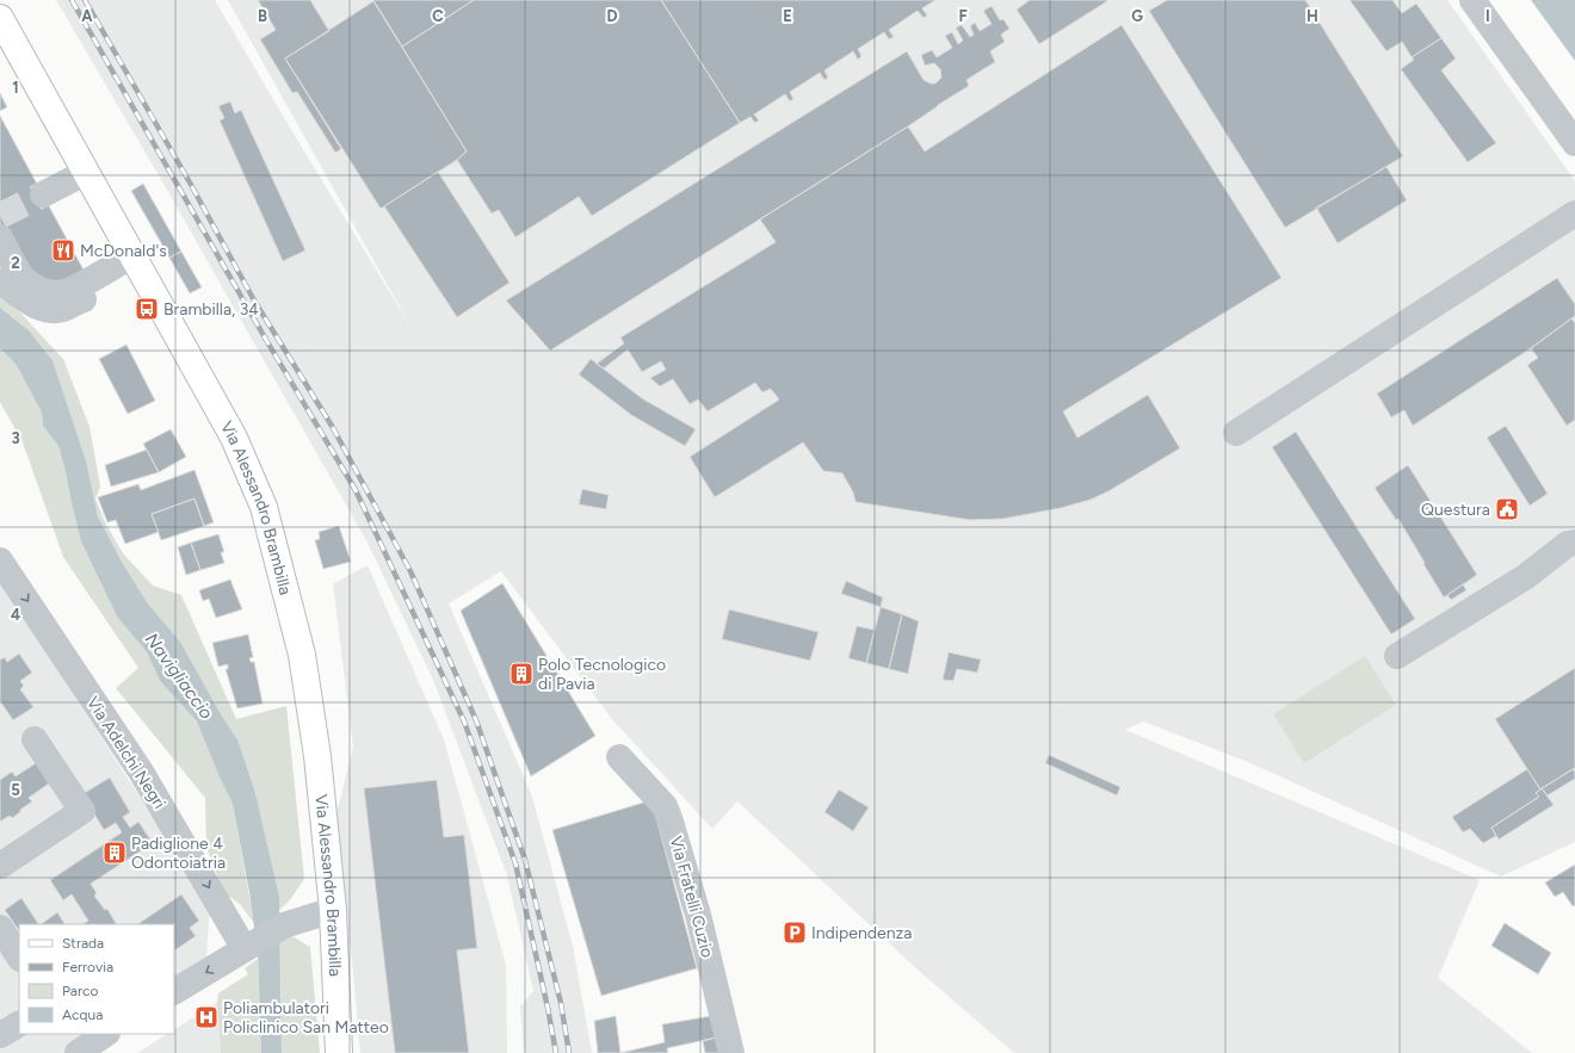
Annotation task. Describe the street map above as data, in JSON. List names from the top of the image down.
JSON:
{
  "streets": {
    "main road": ["Via Alessandro Brambilla"],
    "street": ["Via Adelchi Negri", "Via Fratelli Cuzio"]
  },
  "one_way": ["Via Adelchi Negri"],
  "water": ["Navigliaccio"],
  "places": {
    "restaurant": ["McDonald's"],
    "bus stop": ["Brambilla, 34"],
    "public building": ["Questura"],
    "building": ["Polo Tecnologico di Pavia", "Padiglione 4 Odontoiatria"],
    "parking": ["Indipendenza"],
    "hospital": ["Poliambulatori Policlinico San Matteo"]
  },
  "legend": [
    "Strada",
    "Ferrovia",
    "Parco",
    "Acqua"
  ],
  "grid": {
    "columns": [
      "A",
      "B",
      "C",
      "D",
      "E",
      "F",
      "G",
      "H",
      "I"
    ],
    "rows": [
      "1",
      "2",
      "3",
      "4",
      "5"
    ]
  }
}
